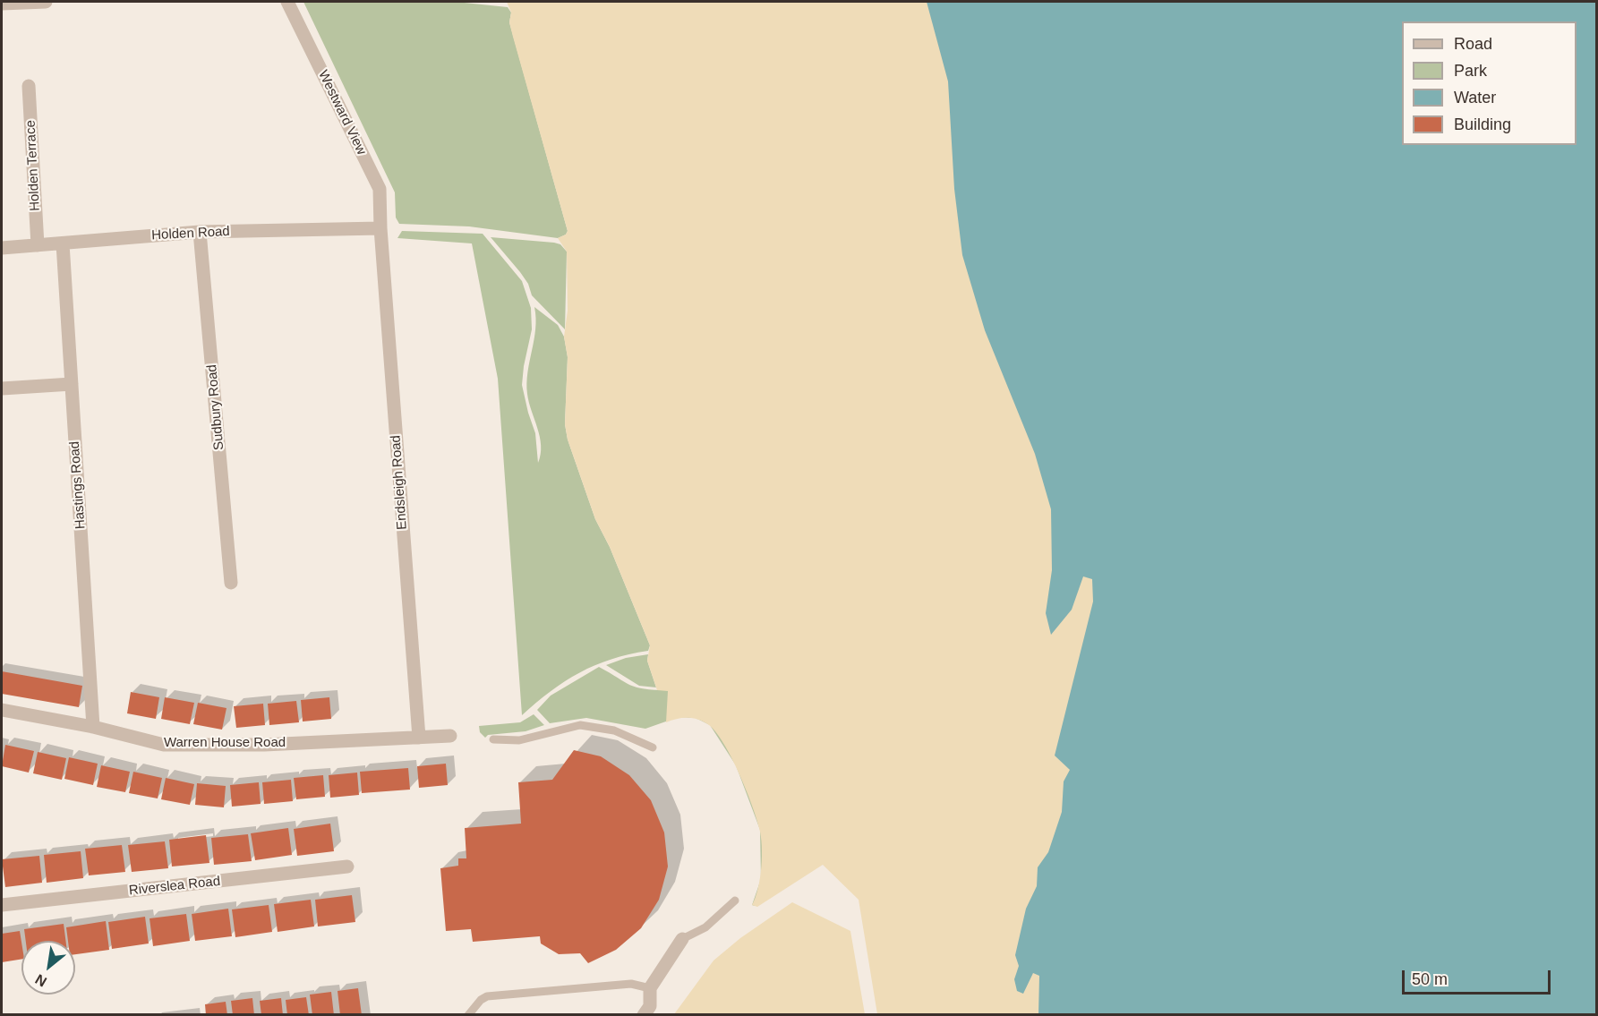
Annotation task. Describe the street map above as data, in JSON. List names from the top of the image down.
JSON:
{
  "streets": {
    "street": [
      "Westward View",
      "Holden Terrace",
      "Holden Road",
      "Sudbury Road",
      "Endsleigh Road",
      "Hastings Road",
      "Warren House Road",
      "Riverslea Road"
    ]
  },
  "crossings": [
    ["Westward View", "Holden Road"],
    ["Westward View", "Endsleigh Road"],
    ["Holden Terrace", "Holden Road"],
    ["Holden Road", "Sudbury Road"],
    ["Holden Road", "Endsleigh Road"],
    ["Holden Road", "Hastings Road"],
    ["Endsleigh Road", "Warren House Road"],
    ["Hastings Road", "Warren House Road"]
  ],
  "legend": [
    "Road",
    "Park",
    "Water",
    "Building"
  ],
  "scale_bar": "50 m",
  "north": "bottom left"
}
